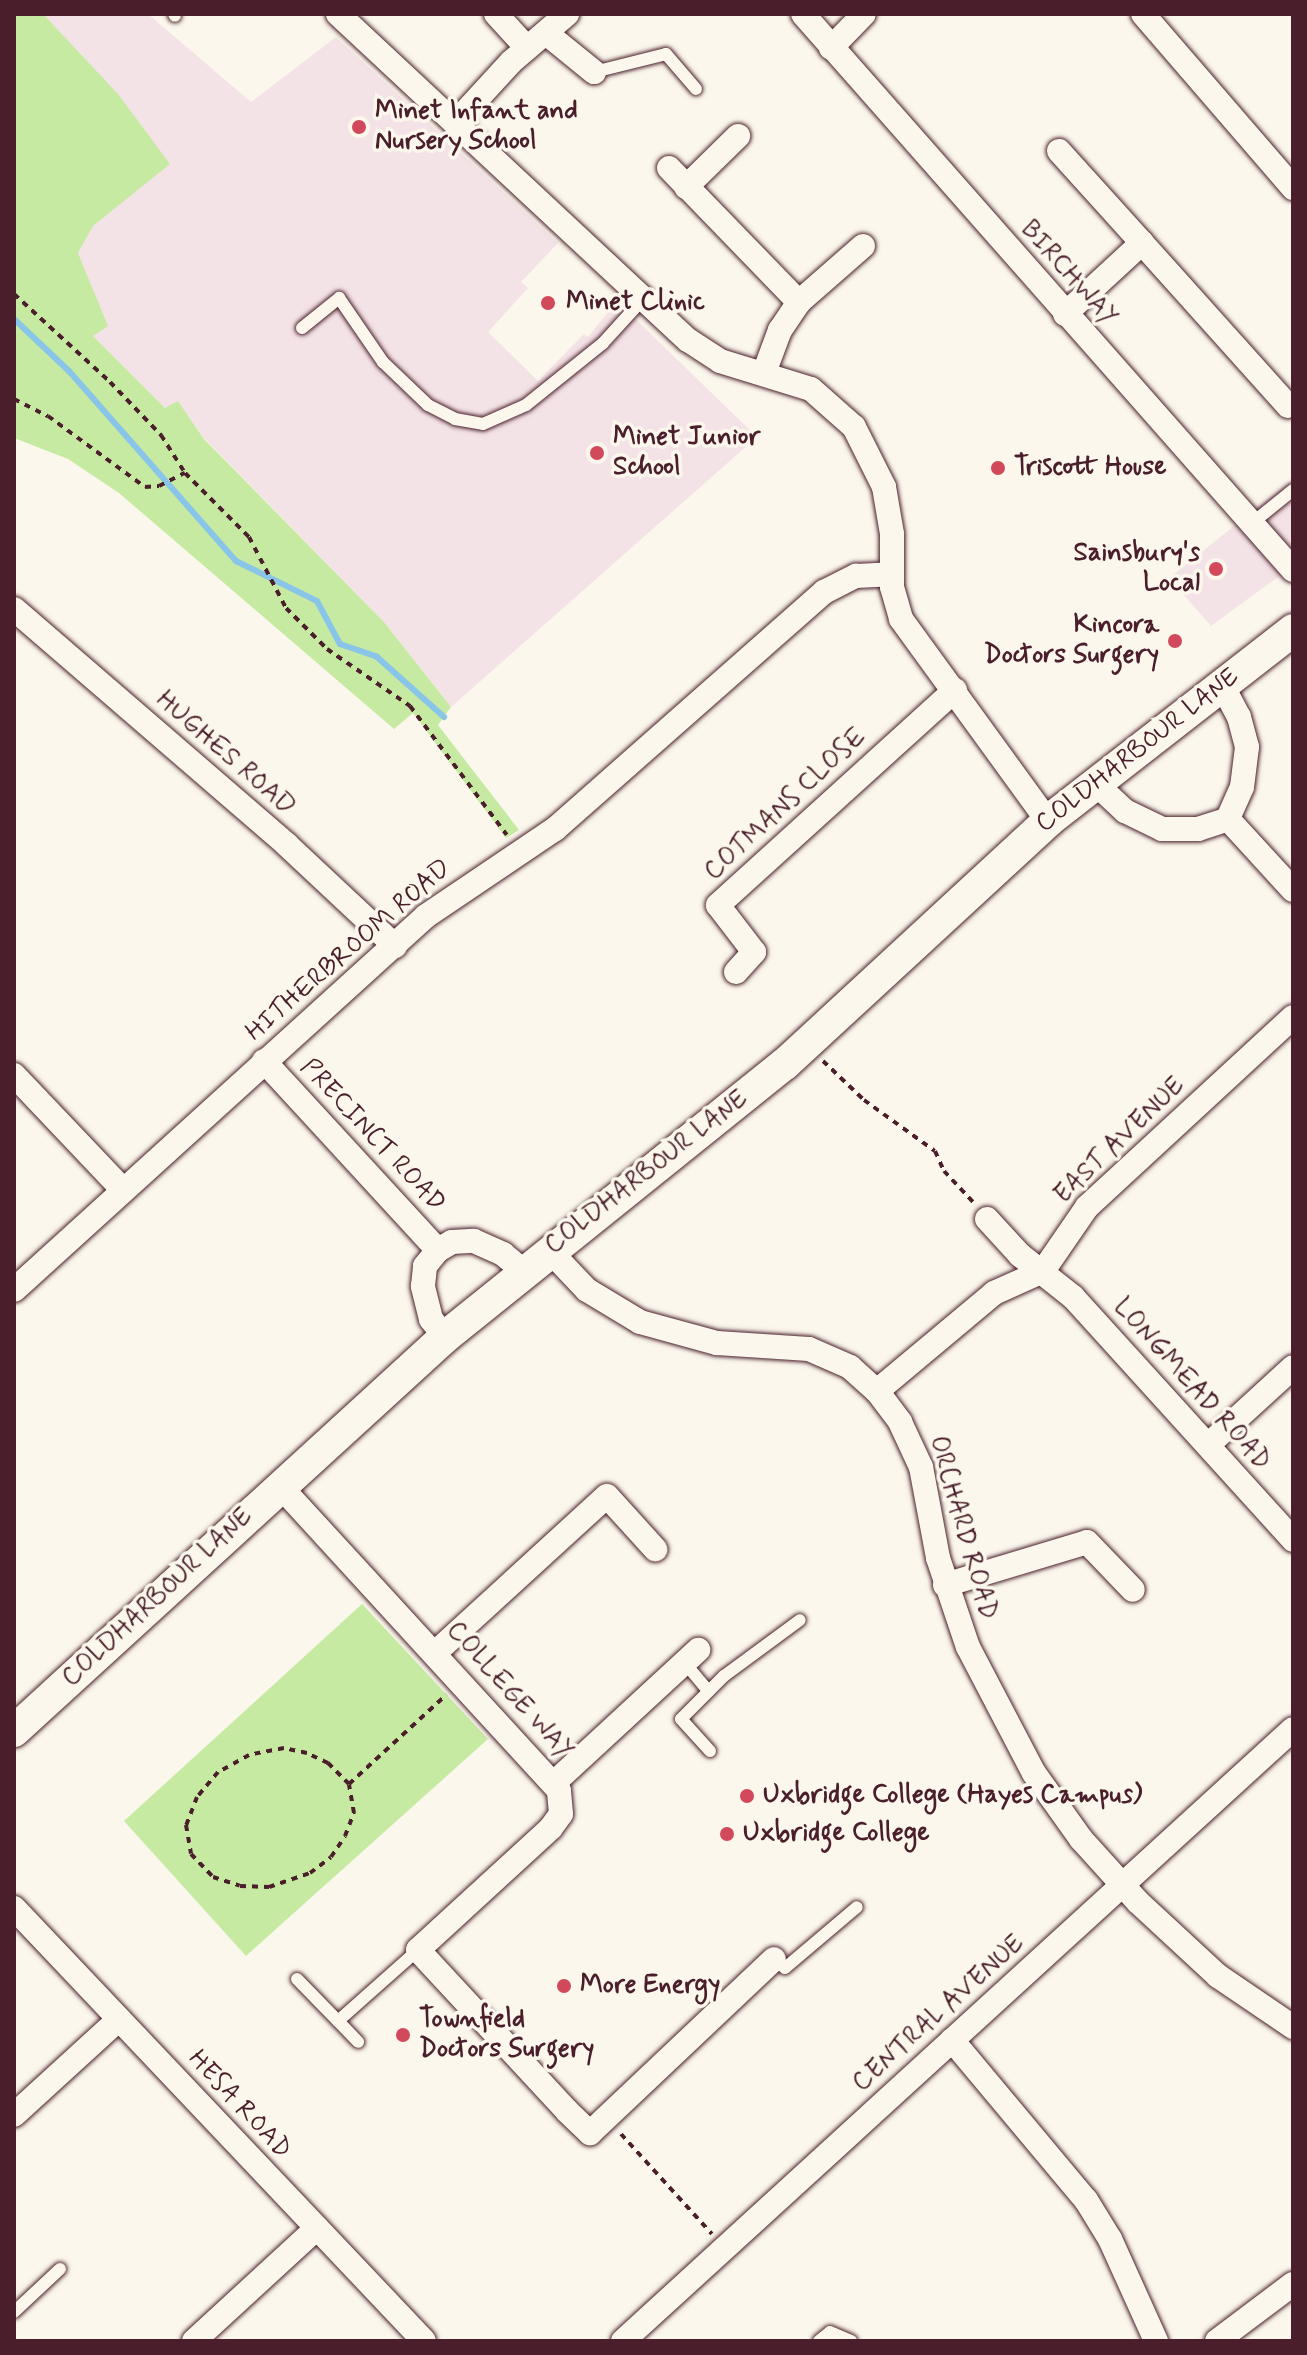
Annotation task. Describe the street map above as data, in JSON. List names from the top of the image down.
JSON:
{
  "streets": {
    "street": [
      "BIRCHWAY",
      "COLDHARBOUR LANE",
      "HUGHES ROAD",
      "COTMANS CLOSE",
      "HITHERBROOM ROAD",
      "PRECINCT ROAD",
      "EAST AVENUE",
      "LONGMEAD ROAD",
      "ORCHARD ROAD",
      "COLLEGE WAY",
      "CENTRAL AVENUE",
      "HESA ROAD"
    ]
  },
  "crossings": [
    ["COLDHARBOUR LANE", "PRECINCT ROAD"],
    ["COLDHARBOUR LANE", "ORCHARD ROAD"],
    ["COLDHARBOUR LANE", "COLLEGE WAY"],
    ["HUGHES ROAD", "HITHERBROOM ROAD"],
    ["HITHERBROOM ROAD", "PRECINCT ROAD"],
    ["EAST AVENUE", "LONGMEAD ROAD"],
    ["ORCHARD ROAD", "CENTRAL AVENUE"]
  ],
  "places": [
    "Minet Infant and Nursery School",
    "Minet Clinic",
    "Minet Junior School",
    "Triscott House",
    "Sainsbury's Local",
    "Kincora Doctors Surgery",
    "Uxbridge College (Hayes Campus)",
    "Uxbridge College",
    "More Energy",
    "Townfield Doctors Surgery"
  ]
}
